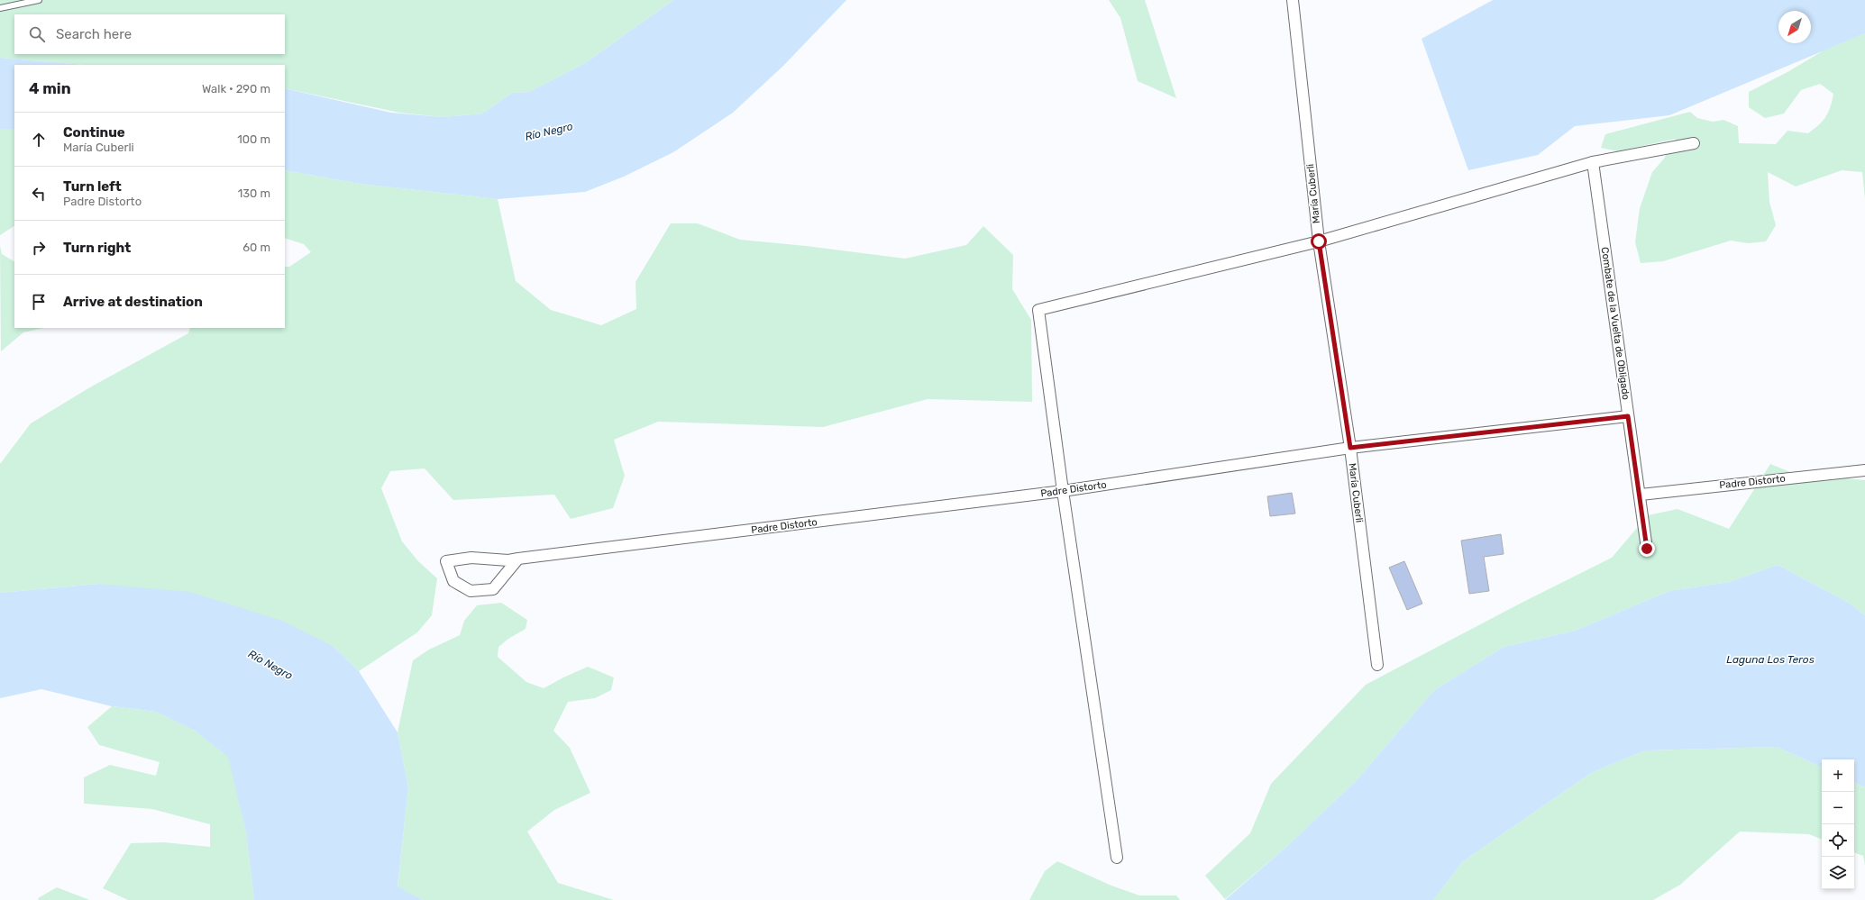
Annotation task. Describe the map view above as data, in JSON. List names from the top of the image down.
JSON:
{
  "streets": {
    "street": ["María Cuberli", "Combate de la Vuelta de Obligado", "Padre Distorto"]
  },
  "crossings": [
    ["María Cuberli", "Padre Distorto"],
    ["Combate de la Vuelta de Obligado", "Padre Distorto"]
  ],
  "water": ["Río Negro", "Laguna Los Teros"],
  "north": "bottom left",
  "page": {
    "search": "Search here",
    "heading": ["4 min", "Walk · 290 m"],
    "list": [
      ["Continue", "María Cuberli", "100 m"],
      ["Turn left", "Padre Distorto", "130 m"],
      ["Turn right", "60 m"],
      "Arrive at destination"
    ],
    "map_buttons": ["+", "−"]
  }
}
